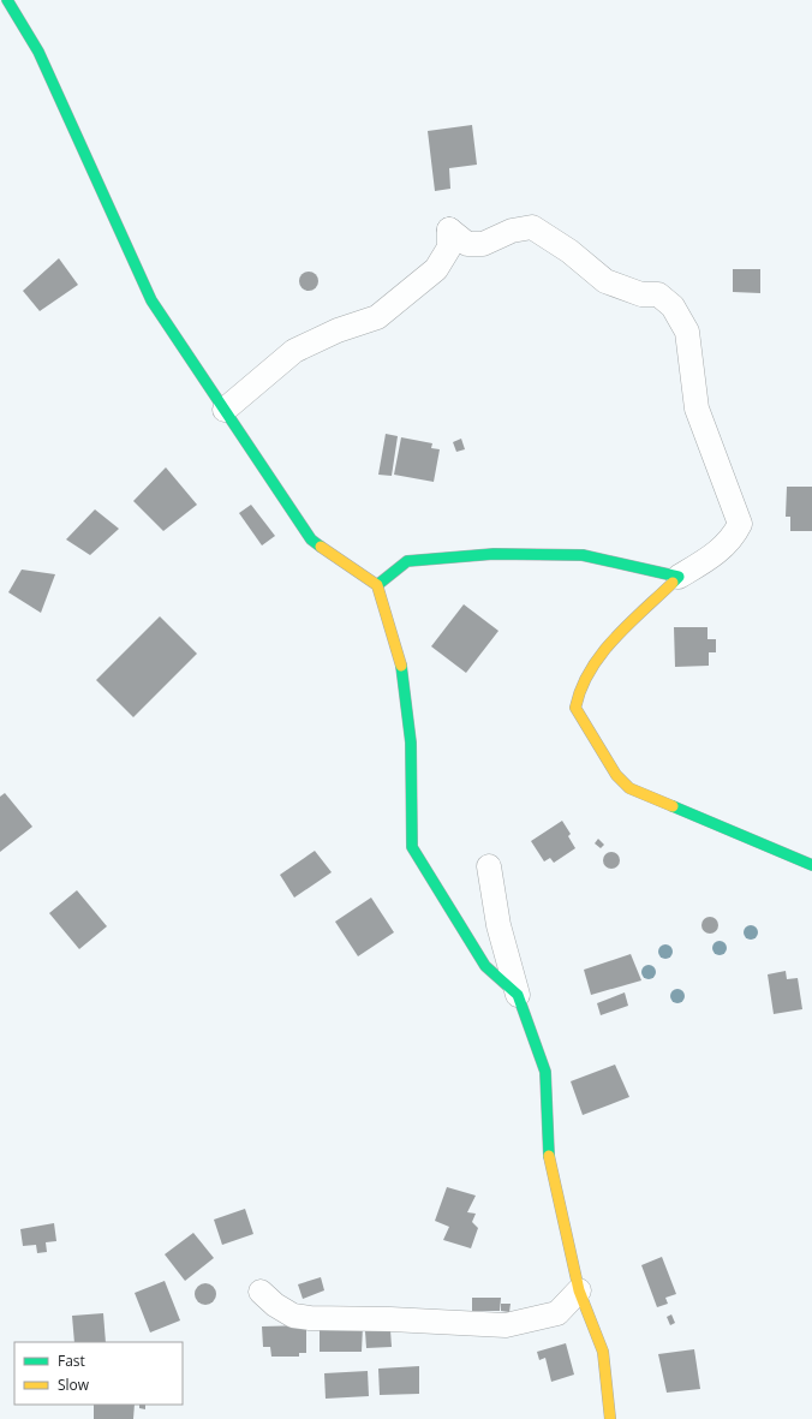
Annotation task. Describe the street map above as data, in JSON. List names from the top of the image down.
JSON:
{
  "legend": ["Fast", "Slow"]
}
